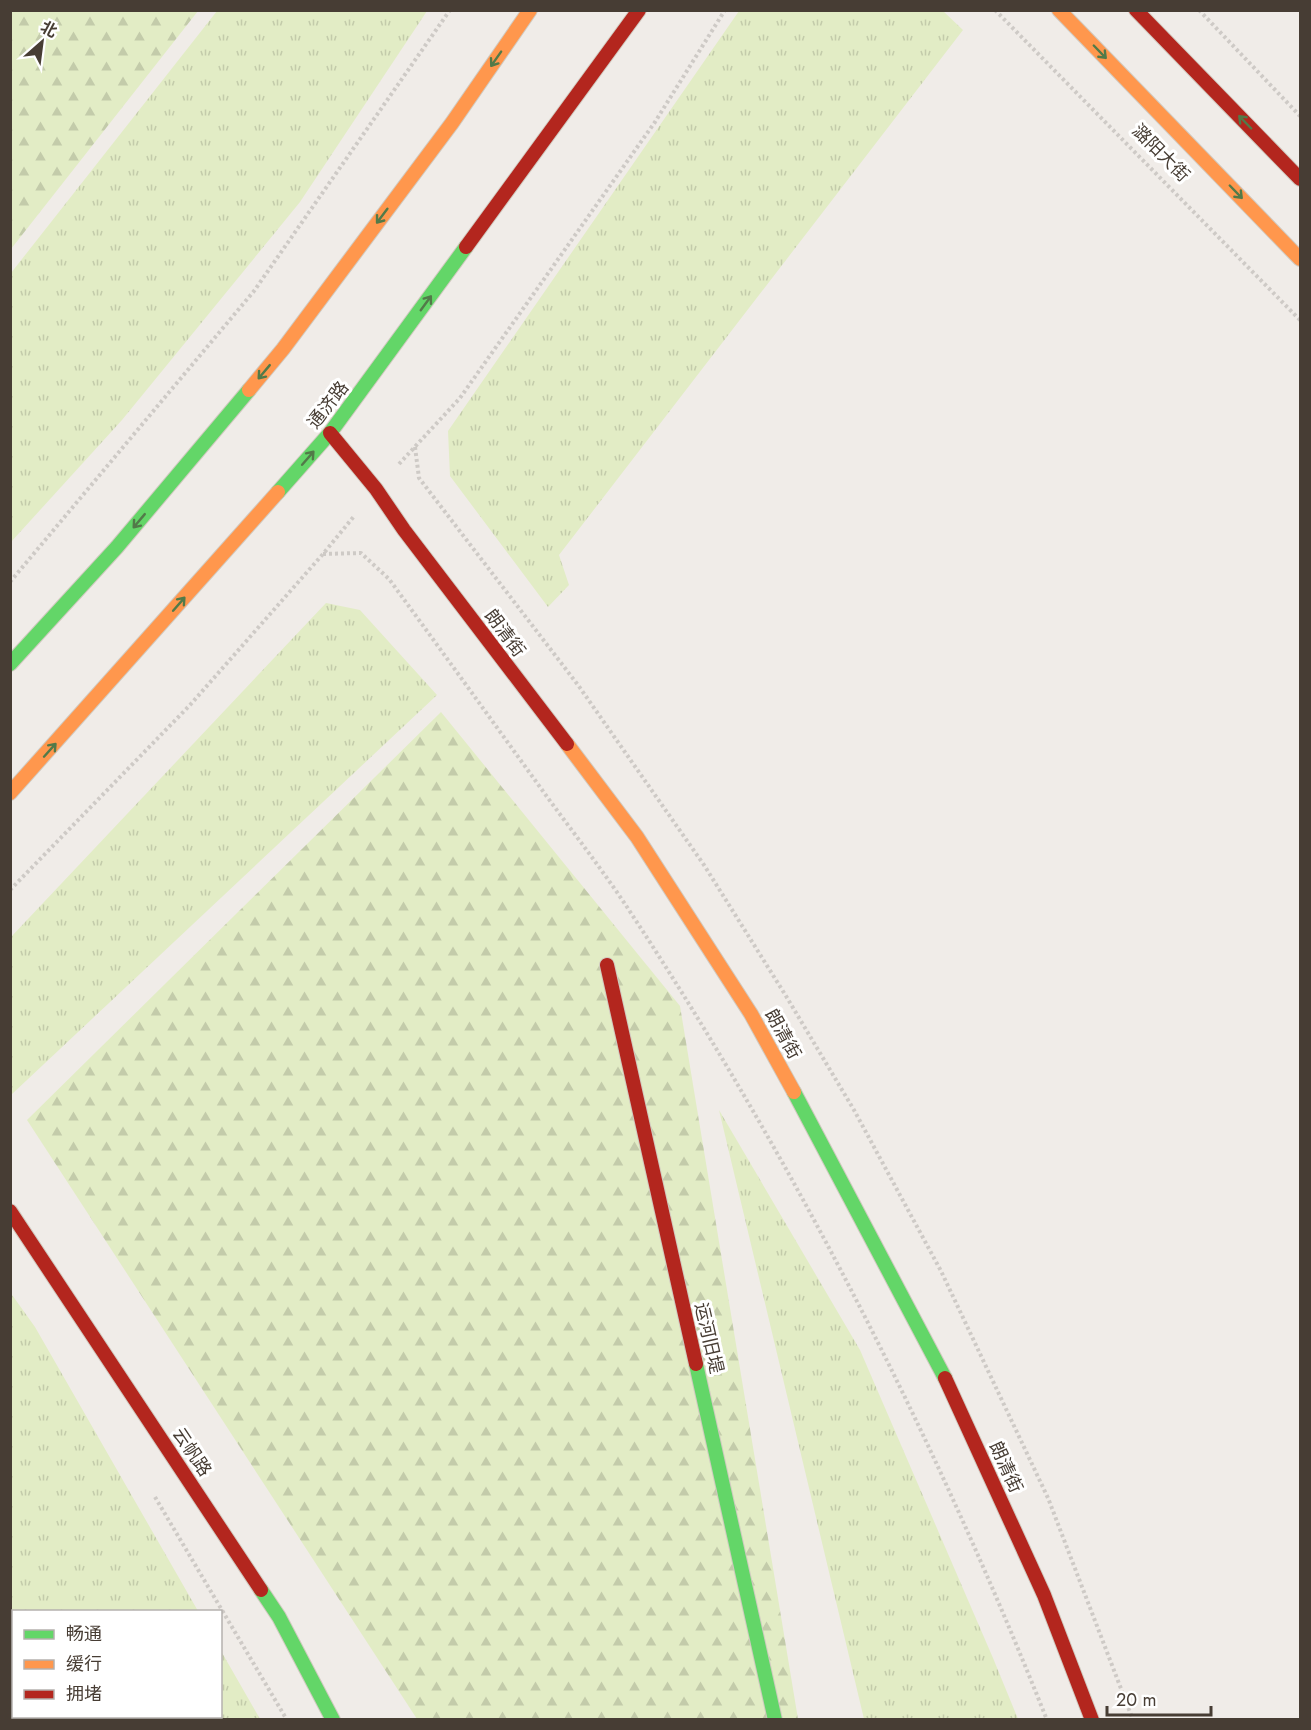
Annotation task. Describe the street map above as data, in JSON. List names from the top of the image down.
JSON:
{
  "streets": {
    "street": [
      "潞阳大街",
      "通济路",
      "朗清街",
      "运河旧堤",
      "云帆路"
    ]
  },
  "crossings": [
    ["通济路", "朗清街"]
  ],
  "legend": ["畅通", "缓行", "拥堵"],
  "scale_bar": "20 m",
  "north": "top right"
}
